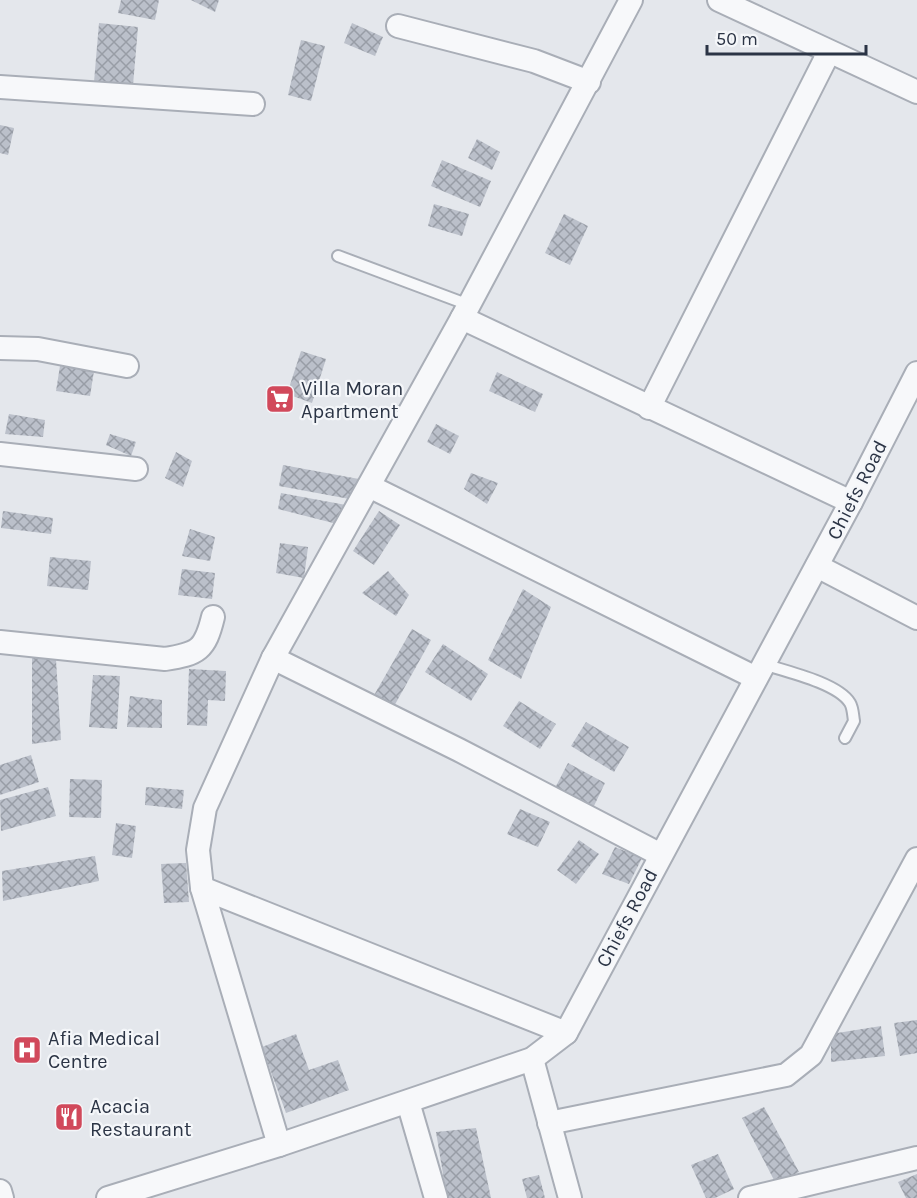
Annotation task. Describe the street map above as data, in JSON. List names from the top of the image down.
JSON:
{
  "streets": {
    "street": ["Chiefs Road"]
  },
  "places": {
    "supermarket": ["Villa Moran Apartment"],
    "hospital": ["Afia Medical Centre"],
    "restaurant": ["Acacia Restaurant"]
  },
  "scale_bar": "50 m"
}
